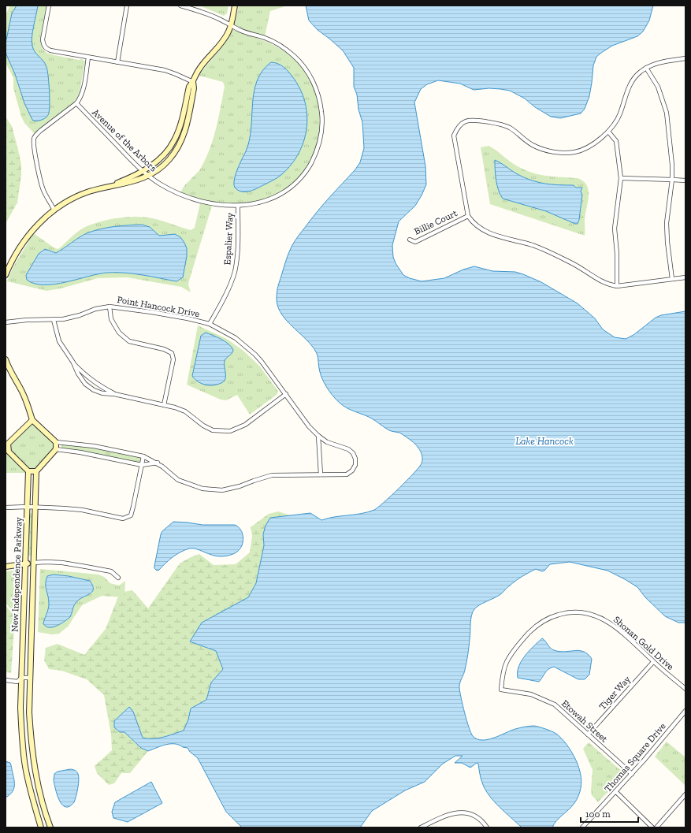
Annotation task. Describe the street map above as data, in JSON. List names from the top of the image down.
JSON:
{
  "streets": {
    "street": [
      "Avenue of the Arbors",
      "Billie Court",
      "Espalier Way",
      "Point Hancock Drive",
      "New Independence Parkway",
      "Shonan Gold Drive",
      "Tiger Way",
      "Etowah Street",
      "Thomas Square Drive"
    ]
  },
  "crossings": [
    ["Avenue of the Arbors", "Espalier Way"],
    ["Espalier Way", "Point Hancock Drive"],
    ["Point Hancock Drive", "New Independence Parkway"],
    ["Shonan Gold Drive", "Tiger Way"],
    ["Shonan Gold Drive", "Etowah Street"],
    ["Tiger Way", "Etowah Street"],
    ["Etowah Street", "Thomas Square Drive"]
  ],
  "water": ["Lake Hancock"],
  "scale_bar": "100 m"
}
